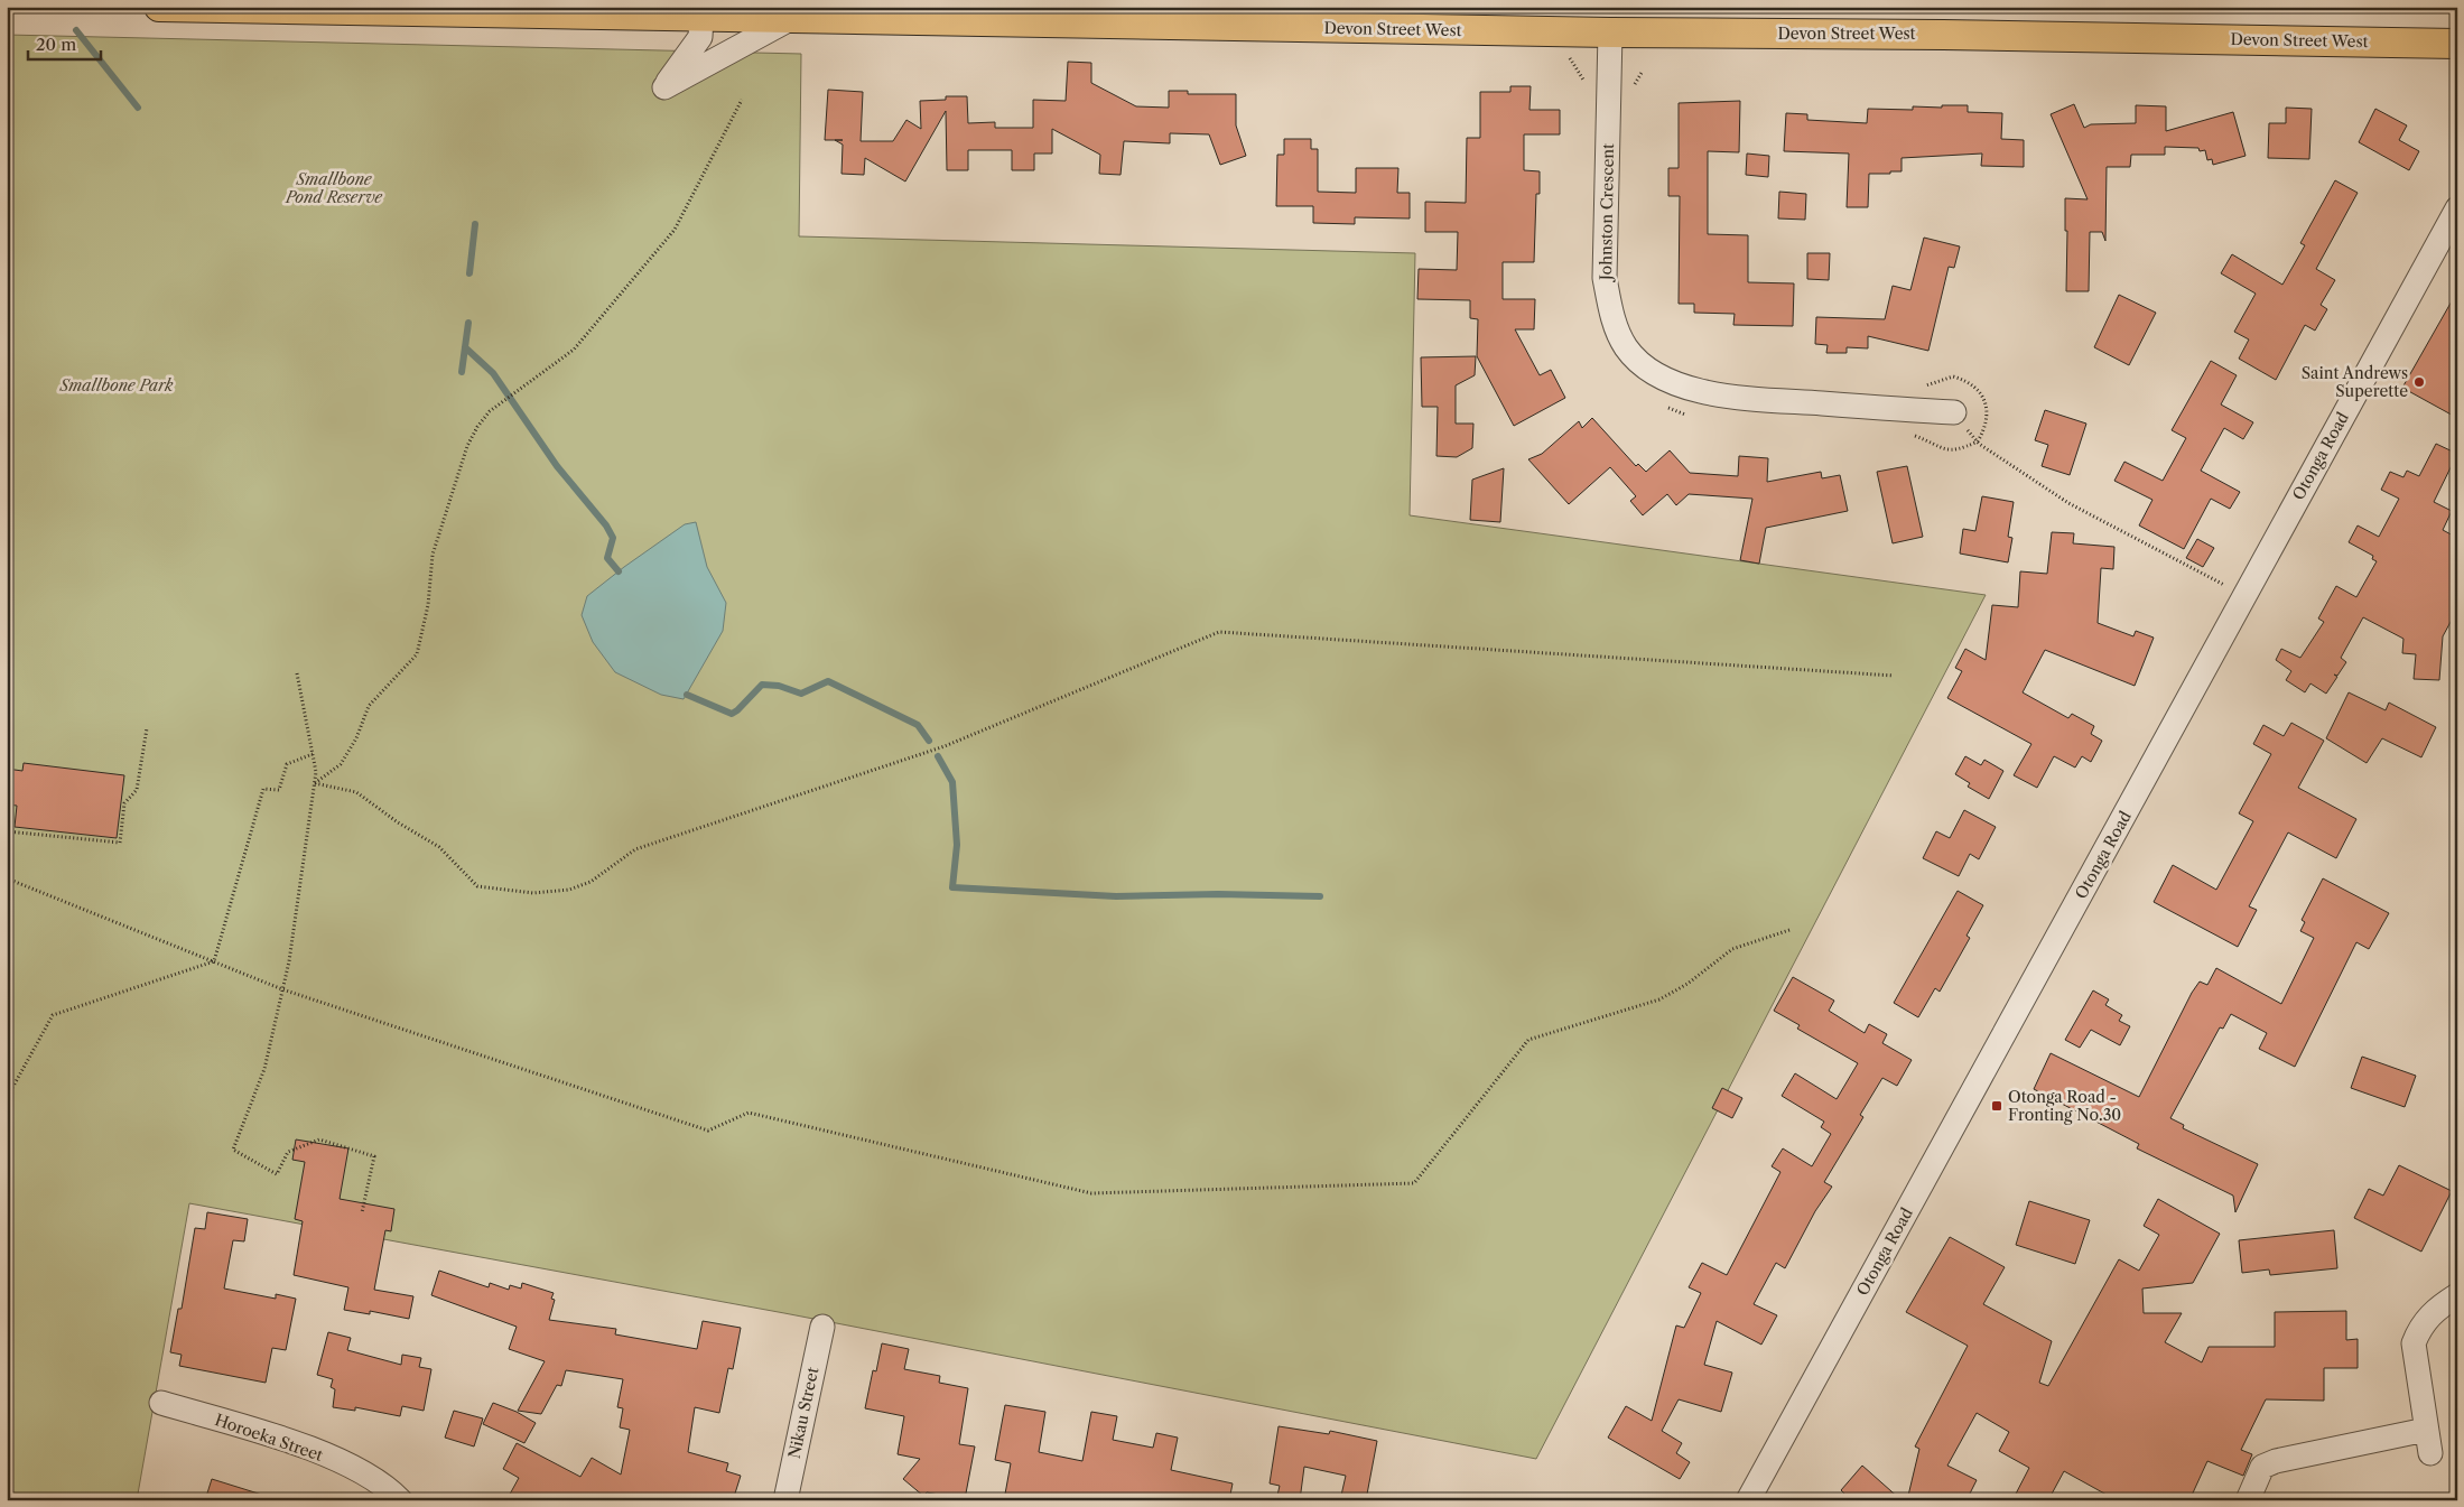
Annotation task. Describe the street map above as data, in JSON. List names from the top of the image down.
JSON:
{
  "streets": {
    "main road": ["Devon Street West"],
    "street": [
      "Johnston Crescent",
      "Otonga Road",
      "Nikau Street",
      "Horoeka Street"
    ]
  },
  "crossings": [
    ["Devon Street West", "Johnston Crescent"]
  ],
  "parks": ["Smallbone Pond Reserve", "Smallbone Park"],
  "places": {
    "other": ["Saint Andrews Superette"],
    "transit": ["Otonga Road - Fronting No.30"]
  },
  "scale_bar": "20 m"
}
